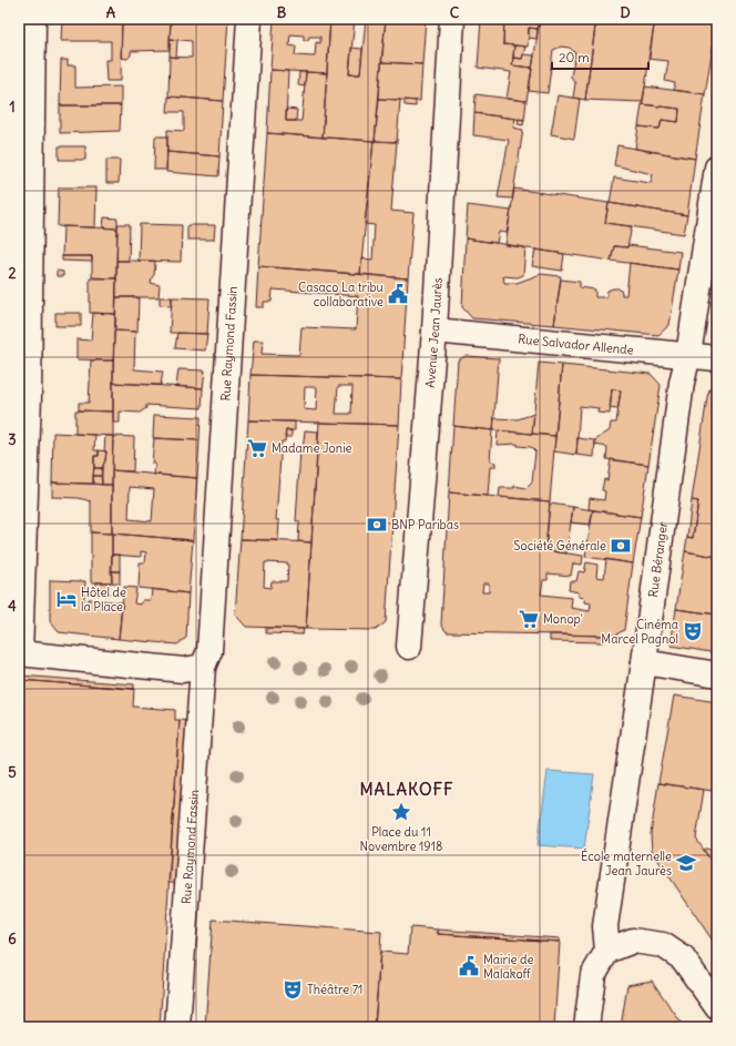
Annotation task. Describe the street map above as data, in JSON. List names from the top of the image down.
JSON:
{
  "streets": {
    "street": [
      "Avenue Jean Jaurès",
      "Rue Raymond Fassin",
      "Rue Salvador Allende",
      "Rue Béranger"
    ]
  },
  "crossings": [
    ["Avenue Jean Jaurès", "Rue Salvador Allende"],
    ["Rue Salvador Allende", "Rue Béranger"]
  ],
  "districts": ["MALAKOFF"],
  "places": {
    "public building": ["Casaco La tribu collaborative", "Mairie de Malakoff"],
    "supermarket": ["Madame Jonie", "Monop'"],
    "bank": ["BNP Paribas", "Société Générale"],
    "hotel": ["Hôtel de la Place"],
    "theatre": ["Cinéma Marcel Pagnol", "Théâtre 71"],
    "place": ["Place du 11 Novembre 1918"],
    "school or university": ["École maternelle Jean Jaurès"]
  },
  "scale_bar": "20 m",
  "grid": {
    "columns": [
      "A",
      "B",
      "C",
      "D"
    ],
    "rows": [
      "1",
      "2",
      "3",
      "4",
      "5",
      "6"
    ]
  }
}
